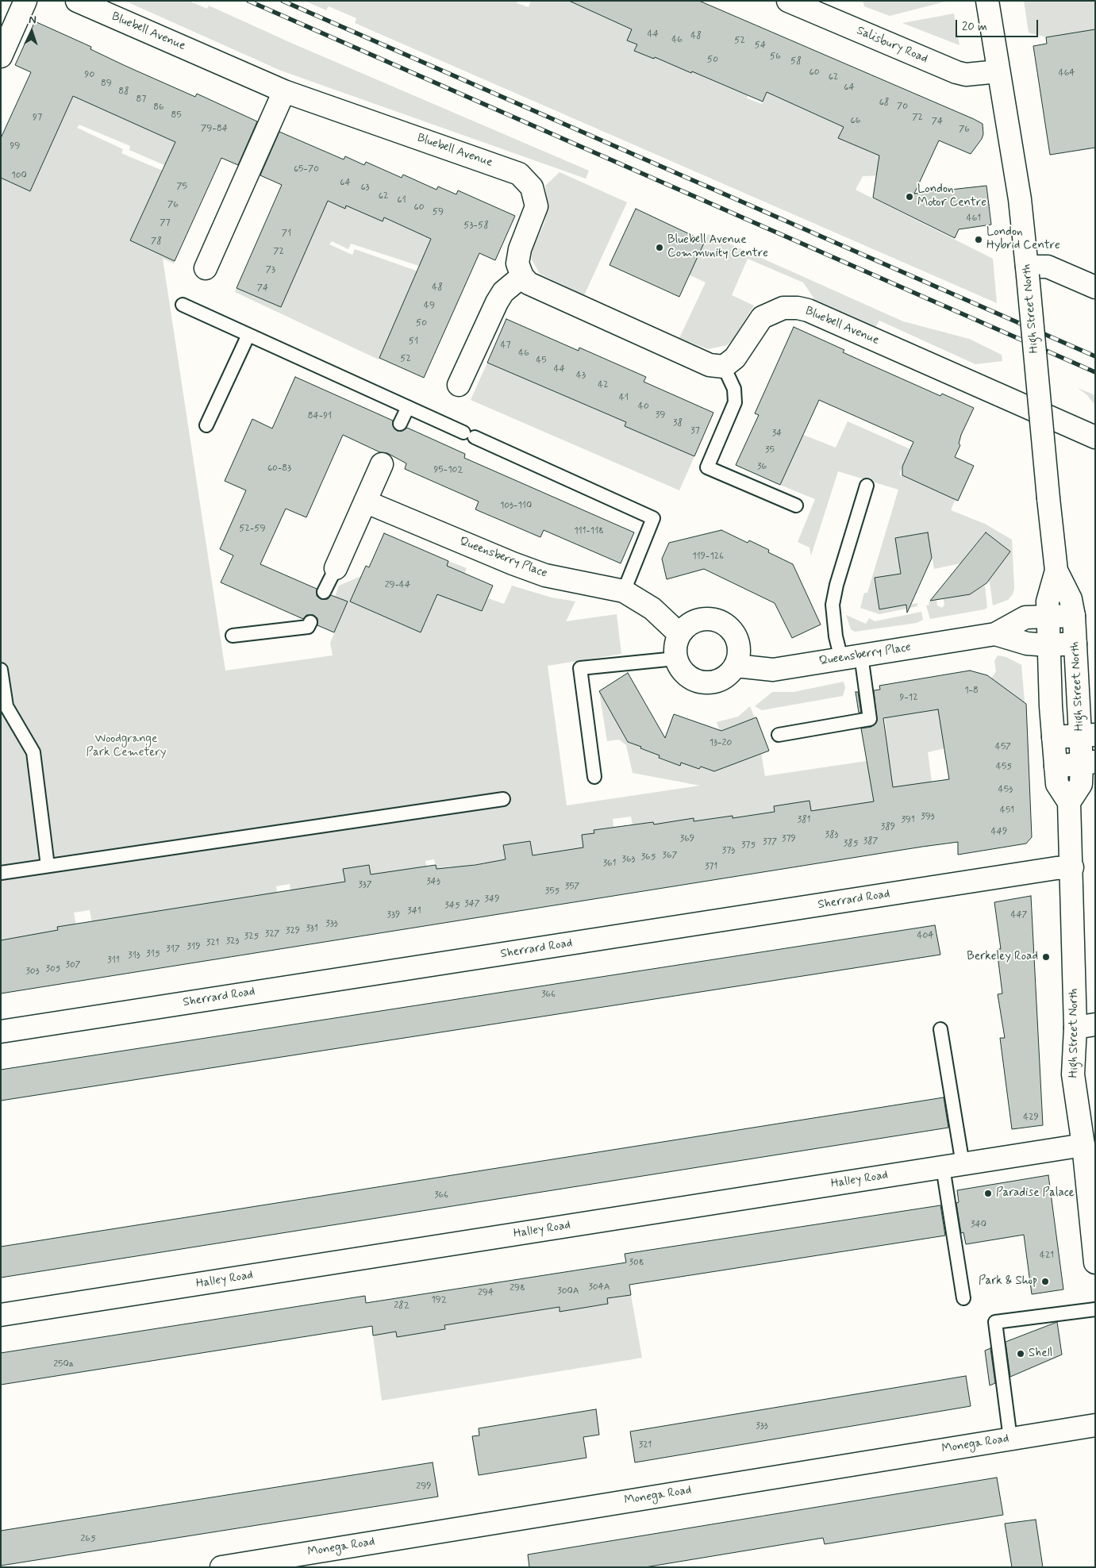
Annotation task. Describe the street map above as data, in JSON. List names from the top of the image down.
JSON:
{
  "streets": {
    "street": [
      "Bluebell Avenue",
      "Salisbury Road",
      "High Street North",
      "Queensberry Place",
      "Sherrard Road",
      "Halley Road",
      "Monega Road"
    ]
  },
  "crossings": [
    ["Salisbury Road", "High Street North"],
    ["High Street North", "Queensberry Place"],
    ["High Street North", "Sherrard Road"],
    ["High Street North", "Halley Road"]
  ],
  "parks": ["Woodgrange Park Cemetery"],
  "places": [
    "London Motor Centre",
    "London Hybrid Centre",
    "Bluebell Avenue Community Centre",
    "Berkeley Road",
    "Paradise Palace",
    "Park & Shop",
    "Shell"
  ],
  "house_numbers": [
    "44",
    "48",
    "46",
    "52",
    "54",
    "56",
    "50",
    "58",
    "60",
    "464",
    "90",
    "62",
    "89",
    "64",
    "88",
    "87",
    "68",
    "70",
    "86",
    "85",
    "97",
    "72",
    "66",
    "74",
    "79-84",
    "76",
    "99",
    "65-70",
    "100",
    "64",
    "75",
    "63",
    "62",
    "61",
    "76",
    "60",
    "59",
    "461",
    "77",
    "53-58",
    "71",
    "78",
    "72",
    "73",
    "48",
    "74",
    "49",
    "50",
    "51",
    "47",
    "46",
    "52",
    "45",
    "44",
    "43",
    "42",
    "41",
    "40",
    "39",
    "84-91",
    "38",
    "37",
    "34",
    "35",
    "36",
    "60-83",
    "95-102",
    "103-110",
    "52-59",
    "111-118",
    "119-126",
    "29-44",
    "1-8",
    "9-12",
    "13-20",
    "457",
    "455",
    "453",
    "451",
    "393",
    "381",
    "391",
    "389",
    "449",
    "383",
    "369",
    "379",
    "387",
    "377",
    "385",
    "375",
    "373",
    "367",
    "365",
    "363",
    "361",
    "371",
    "343",
    "337",
    "357",
    "355",
    "349",
    "347",
    "345",
    "341",
    "339",
    "447",
    "333",
    "331",
    "329",
    "327",
    "404",
    "325",
    "323",
    "321",
    "319",
    "317",
    "315",
    "313",
    "311",
    "307",
    "305",
    "303",
    "366",
    "429",
    "366",
    "340",
    "421",
    "308",
    "304A",
    "298",
    "300A",
    "294",
    "192",
    "282",
    "250a",
    "333",
    "321",
    "299",
    "265"
  ],
  "scale_bar": "20 m",
  "north": "top"
}
